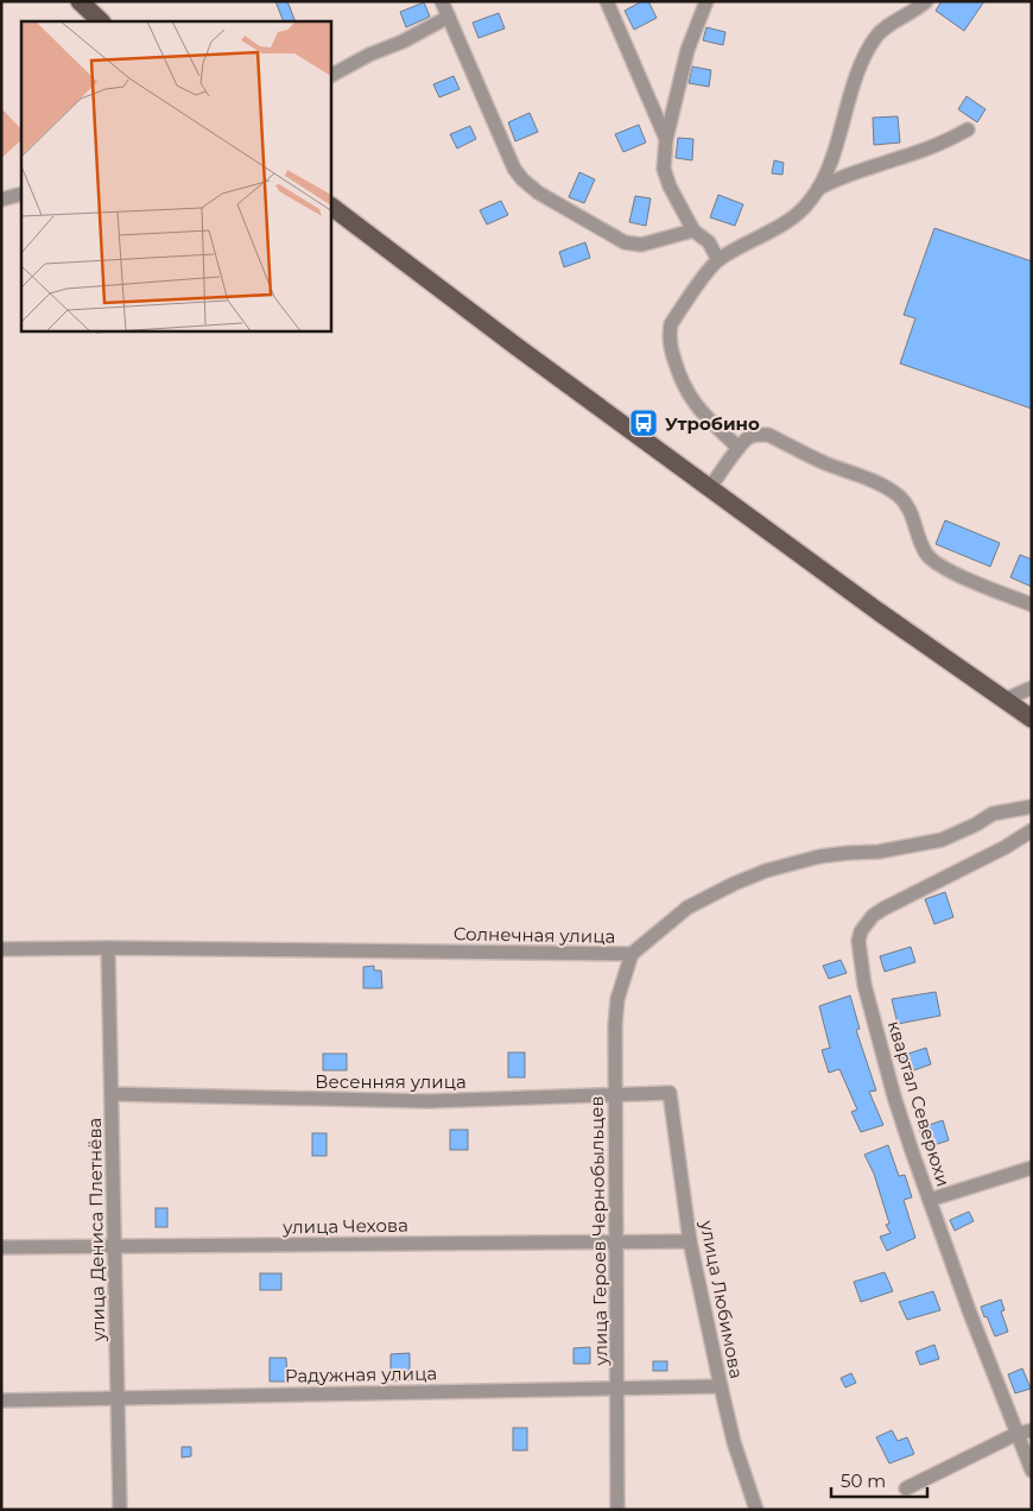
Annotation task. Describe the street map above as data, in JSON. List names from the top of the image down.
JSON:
{
  "streets": {
    "street": [
      "Солнечная улица",
      "Весенняя улица",
      "квартал Северюхи",
      "улица Чехова",
      "улица Дениса Плетнёва",
      "улица Героев Чернобыльцев",
      "улица Любимова",
      "Радужная улица"
    ]
  },
  "crossings": [
    ["Солнечная улица", "улица Дениса Плетнёва"],
    ["Солнечная улица", "улица Героев Чернобыльцев"],
    ["Весенняя улица", "улица Дениса Плетнёва"],
    ["Весенняя улица", "улица Героев Чернобыльцев"],
    ["Весенняя улица", "улица Любимова"],
    ["улица Чехова", "улица Дениса Плетнёва"],
    ["улица Чехова", "улица Героев Чернобыльцев"],
    ["улица Чехова", "улица Любимова"],
    ["улица Дениса Плетнёва", "Радужная улица"],
    ["улица Героев Чернобыльцев", "Радужная улица"],
    ["улица Любимова", "Радужная улица"]
  ],
  "places": {
    "bus stop": ["Утробино"]
  },
  "scale_bar": "50 m"
}
